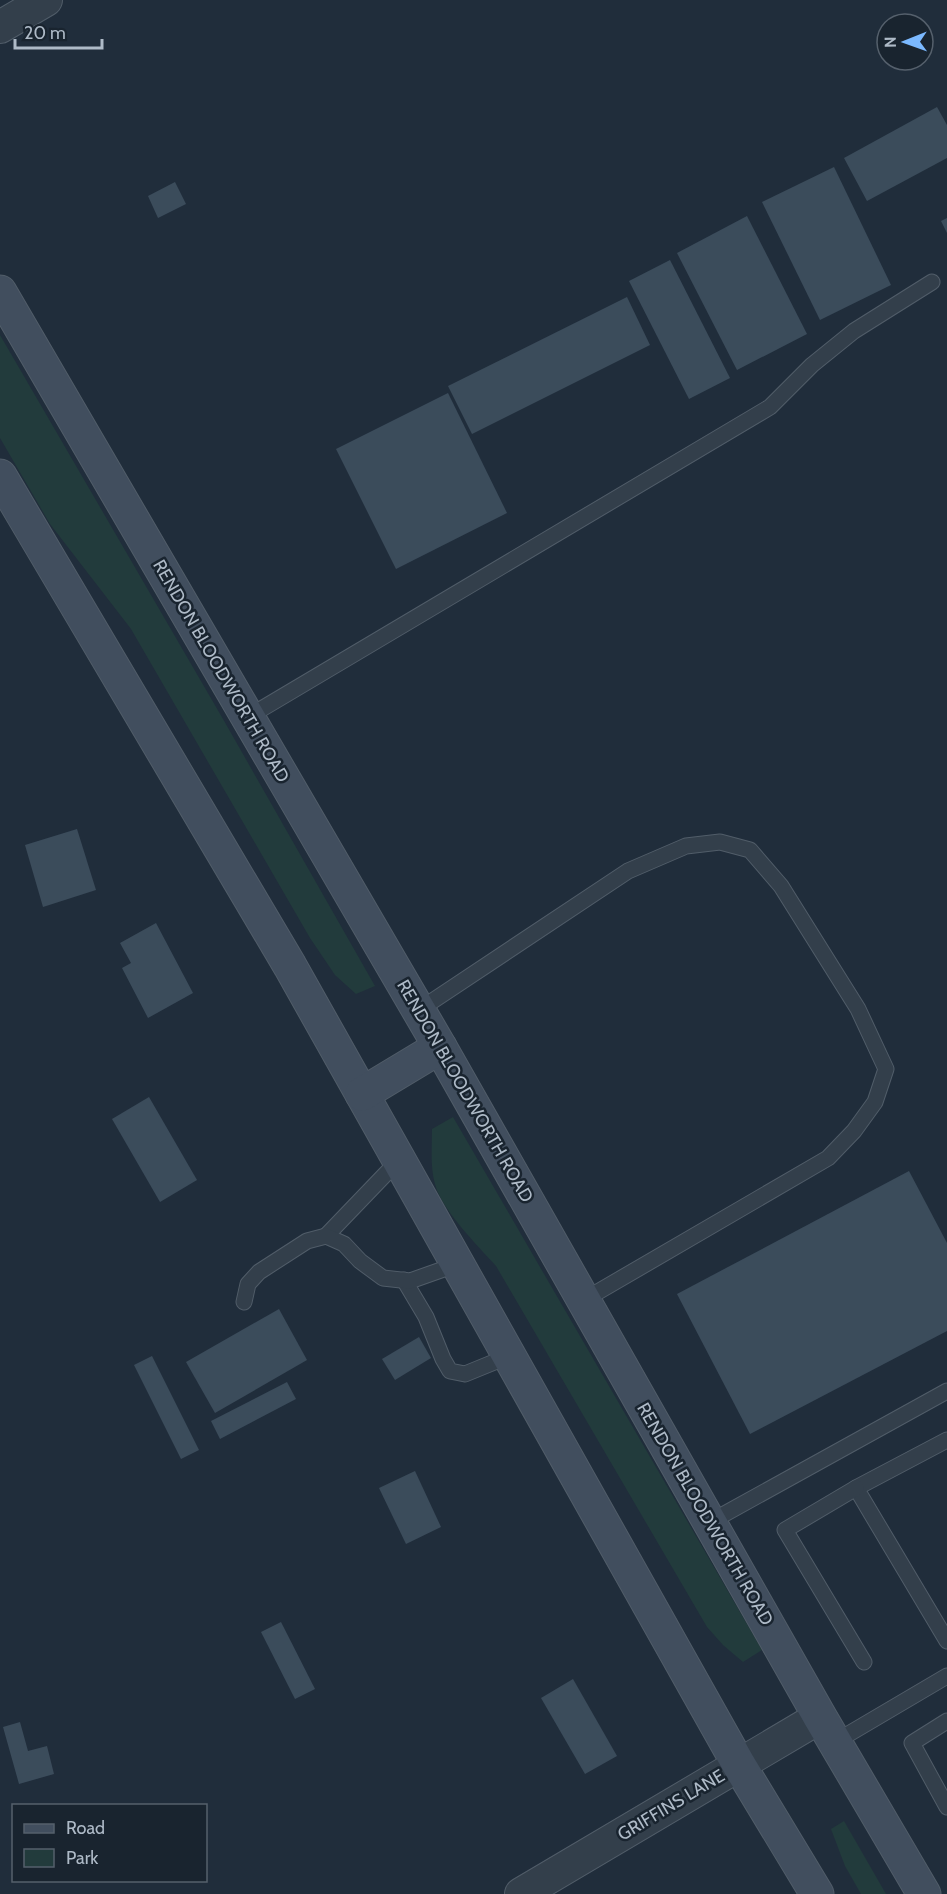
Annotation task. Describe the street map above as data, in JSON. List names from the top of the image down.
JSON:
{
  "streets": {
    "main road": ["RENDON BLOODWORTH ROAD"],
    "street": ["GRIFFINS LANE"]
  },
  "crossings": [
    ["RENDON BLOODWORTH ROAD", "GRIFFINS LANE"]
  ],
  "legend": ["Road", "Park"],
  "scale_bar": "20 m",
  "north": "left"
}
